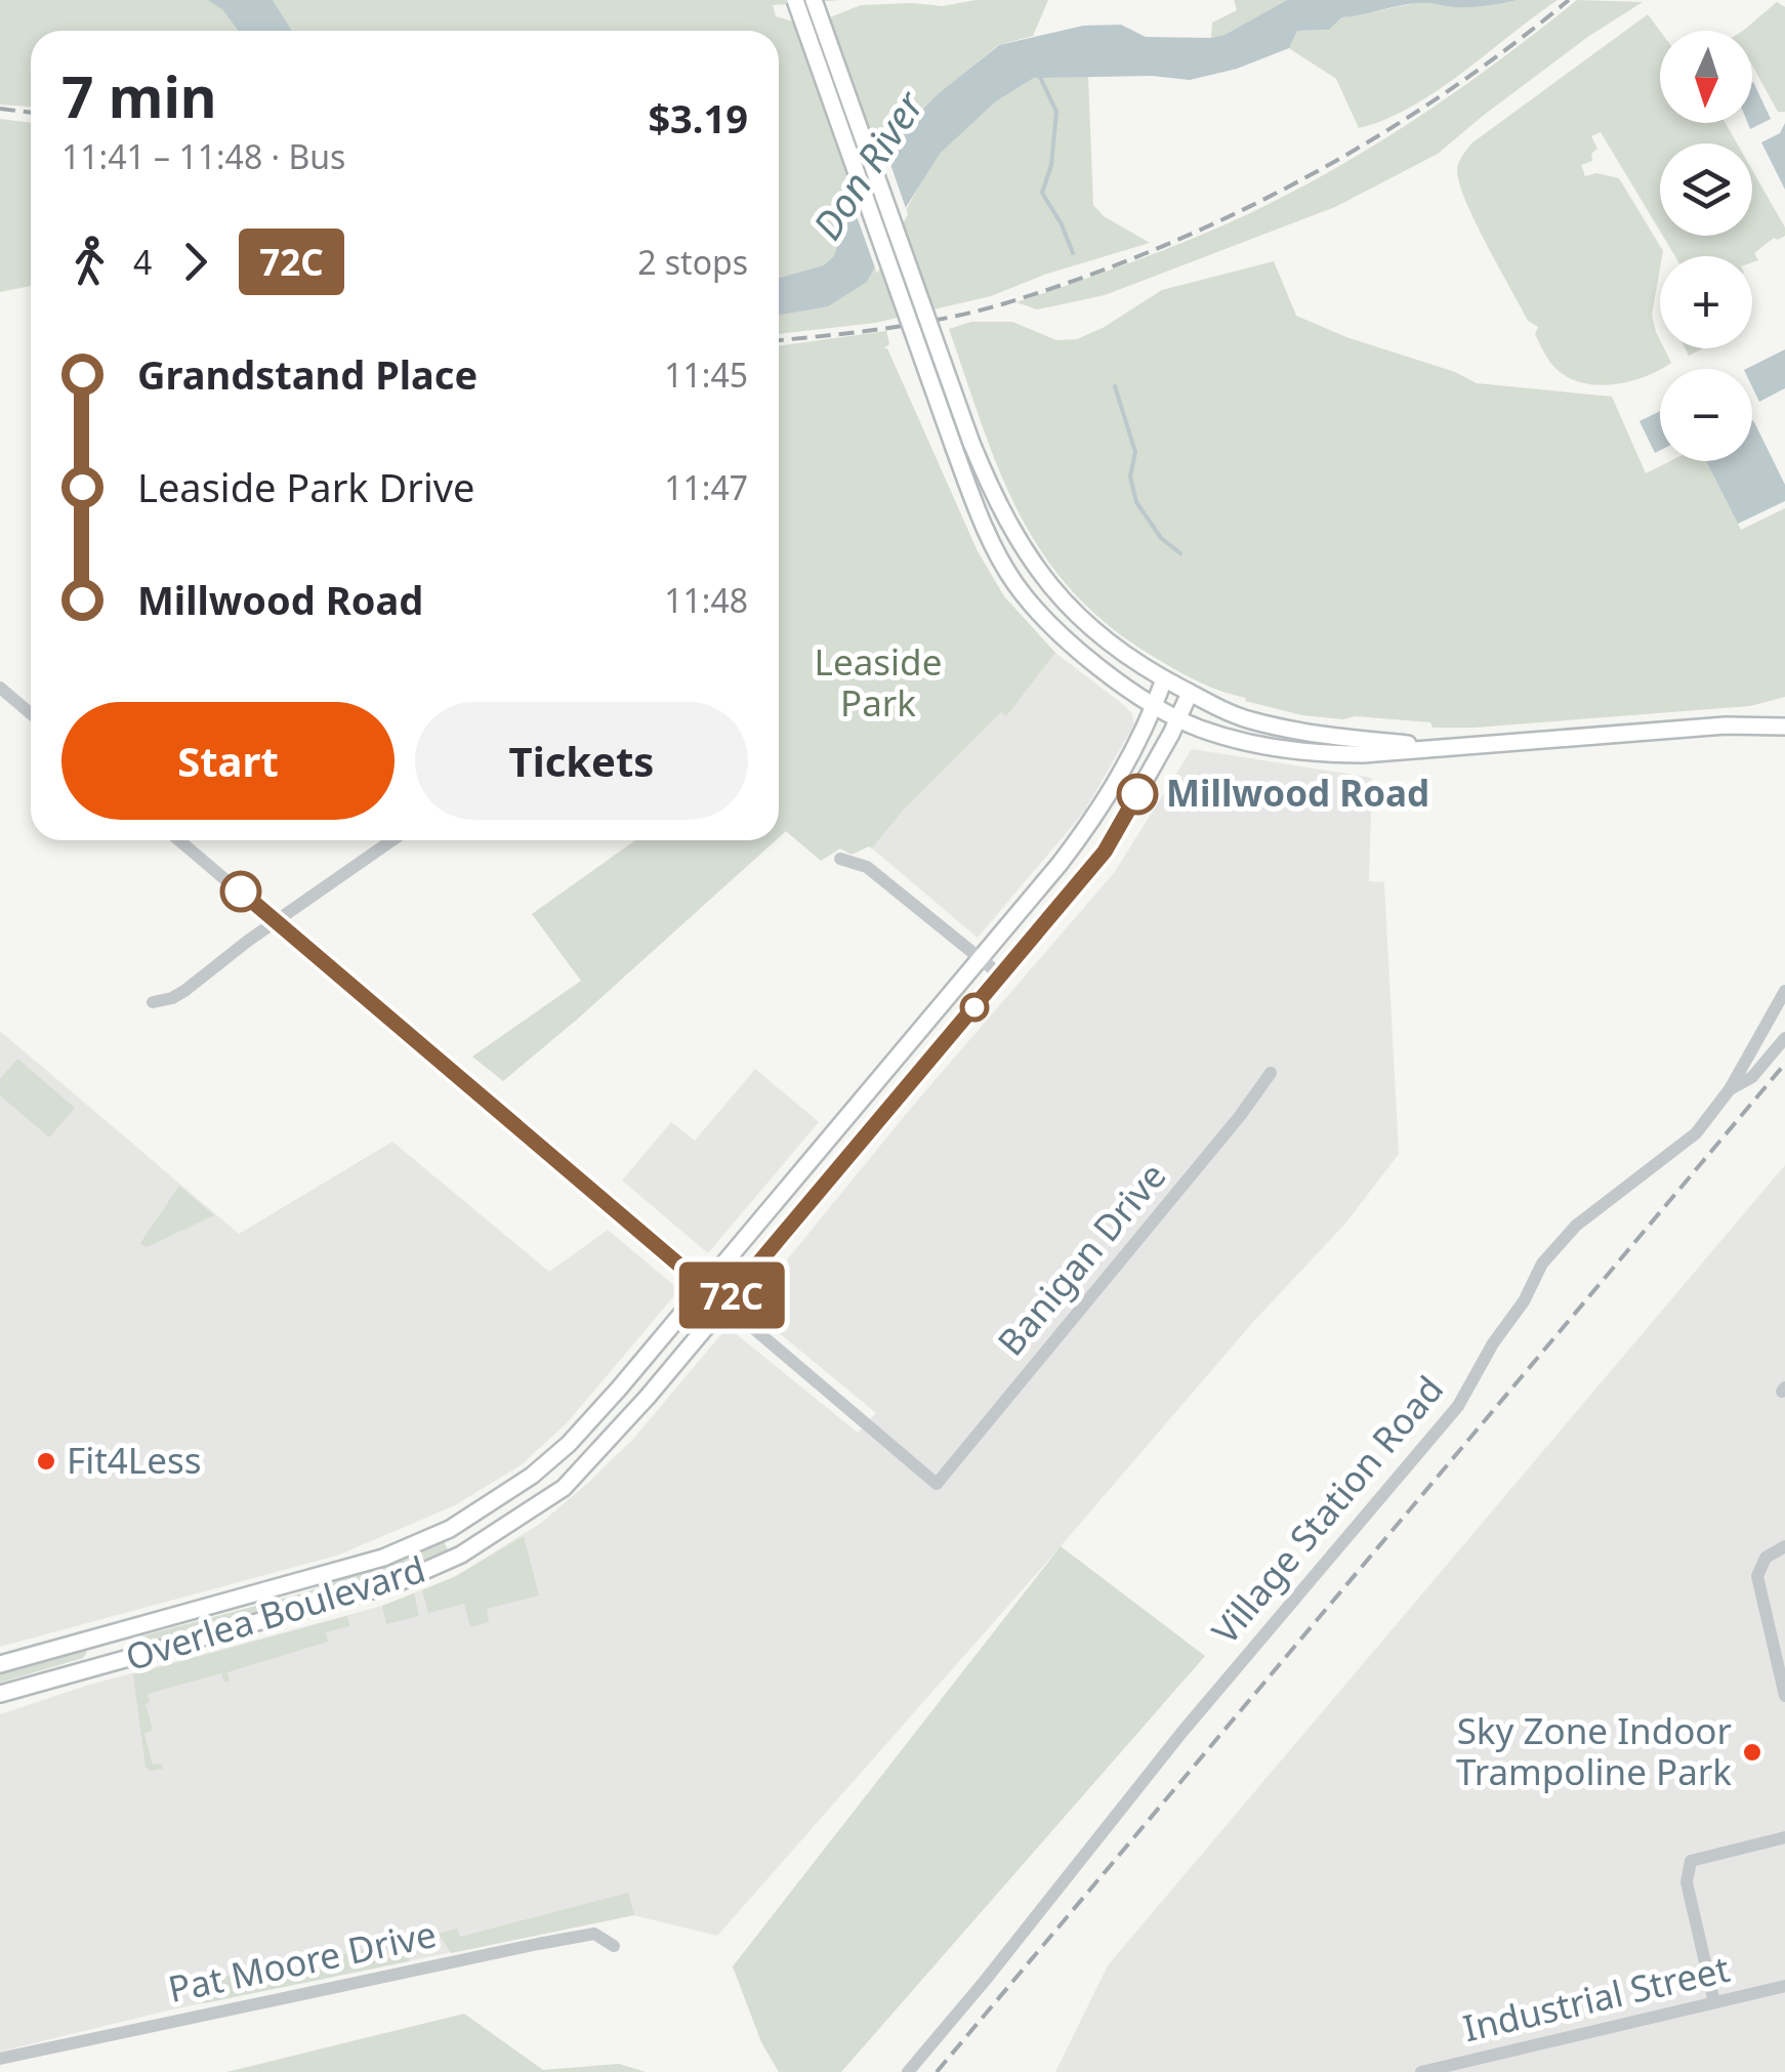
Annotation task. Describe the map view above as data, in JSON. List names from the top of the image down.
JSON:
{
  "streets": {
    "main road": ["Overlea Boulevard"],
    "street": [
      "Banigan Drive",
      "Village Station Road",
      "Pat Moore Drive",
      "Industrial Street"
    ]
  },
  "crossings": [
    ["Banigan Drive", "Overlea Boulevard"]
  ],
  "water": ["Don River"],
  "parks": ["Leaside Park"],
  "places": ["Millwood Road", "Fit4Less", "Sky Zone Indoor Trampoline Park"],
  "lines": ["bus line 72C"],
  "north": "bottom",
  "page": {
    "on_map": "72C",
    "map_buttons": ["+", "−"],
    "heading": ["7 min", "11:41 – 11:48 · Bus", "$3.19"],
    "legs": ["4", "72C", "2 stops"],
    "list": [
      {
        "name": "Grandstand Place",
        "value": "11:45"
      },
      {
        "name": "Leaside Park Drive",
        "value": "11:47"
      },
      {
        "name": "Millwood Road",
        "value": "11:48"
      }
    ],
    "buttons": ["Start", "Tickets"]
  }
}
